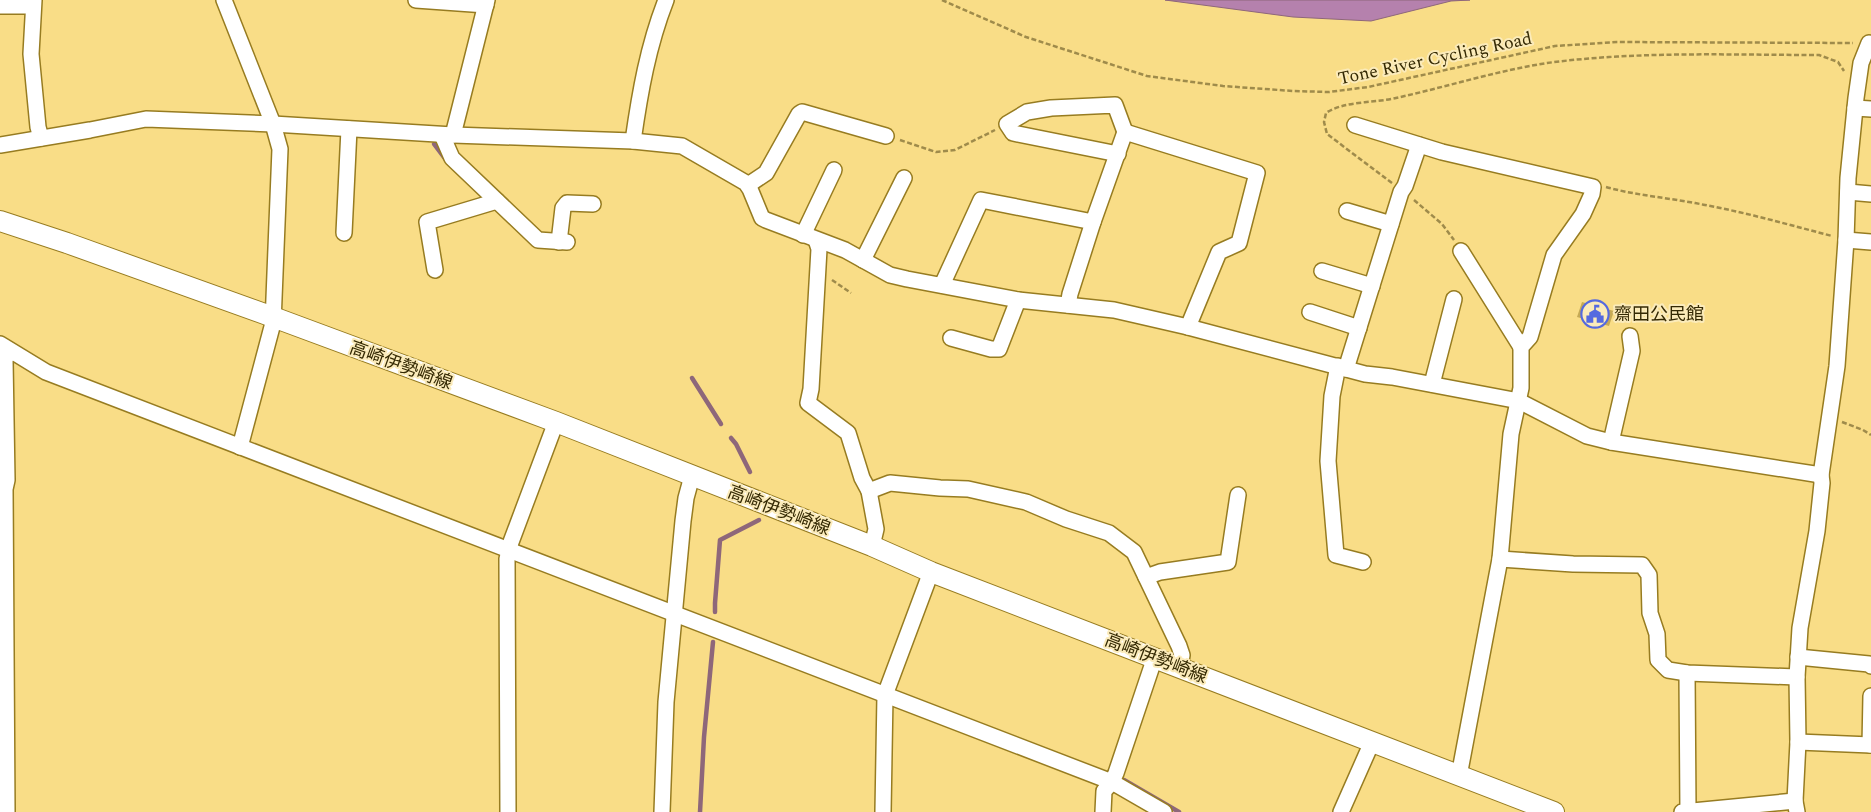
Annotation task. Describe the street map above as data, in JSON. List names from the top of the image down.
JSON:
{
  "streets": {
    "main road": ["高崎伊勢崎線"],
    "path": ["Tone River Cycling Road"]
  },
  "places": {
    "public building": ["齋田公民館"]
  }
}
